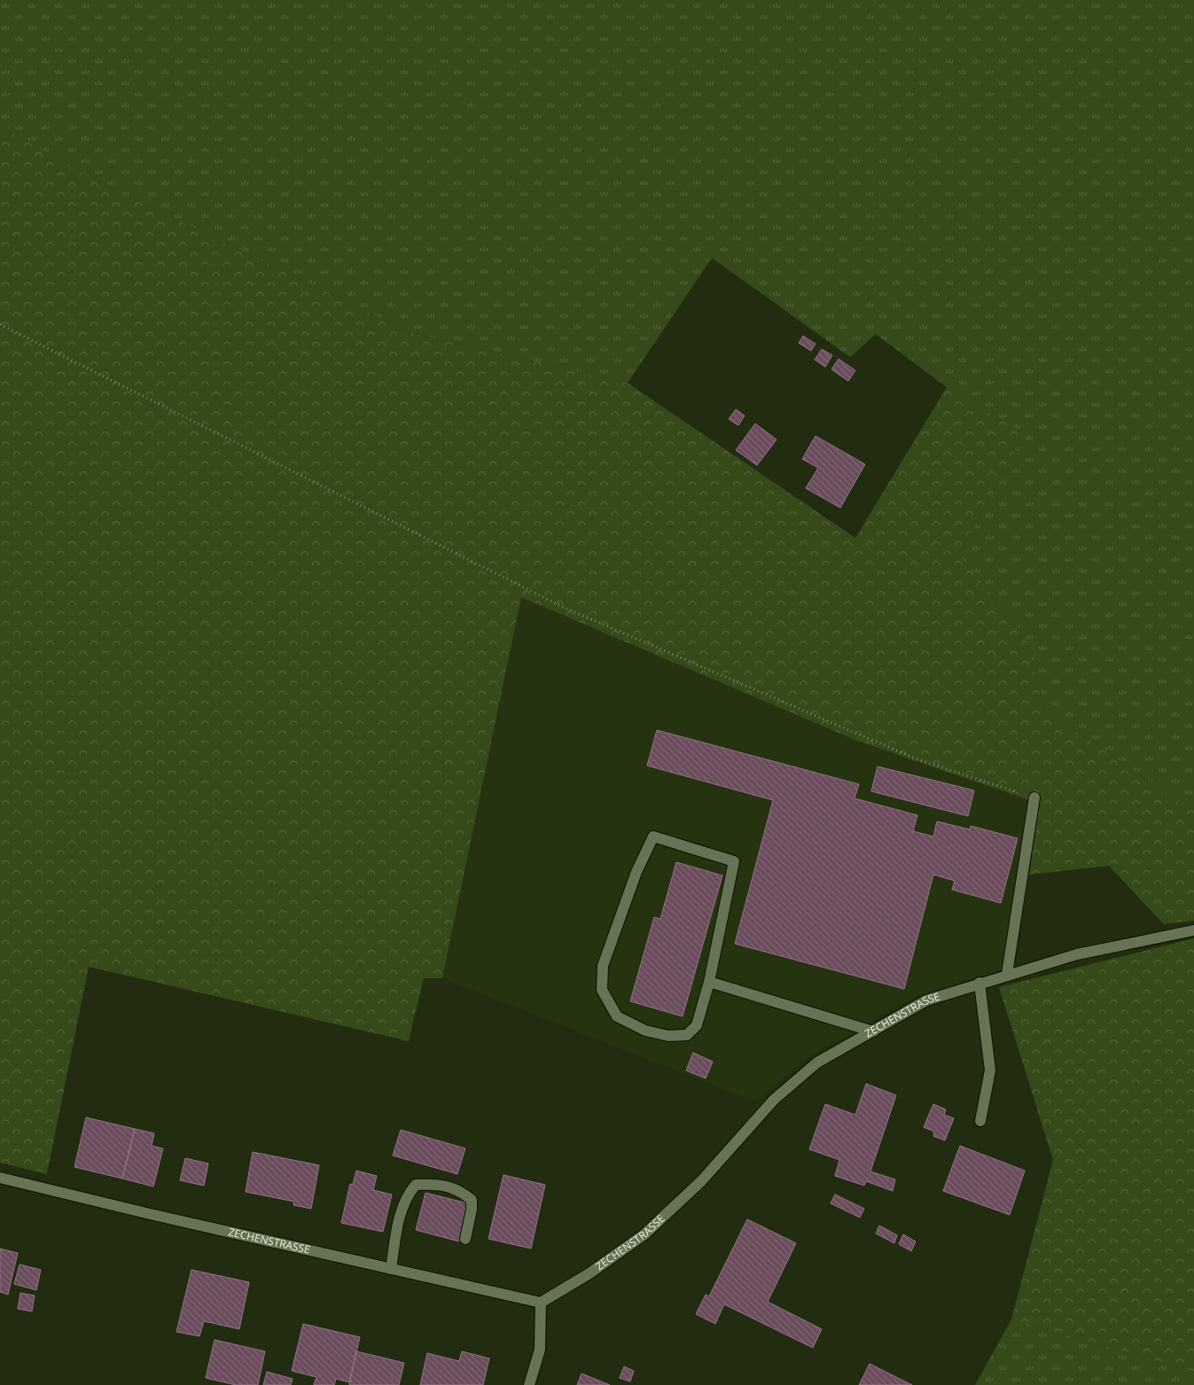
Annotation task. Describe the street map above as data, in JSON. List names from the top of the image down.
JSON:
{
  "streets": {
    "street": ["ZECHENSTRASSE"]
  }
}
